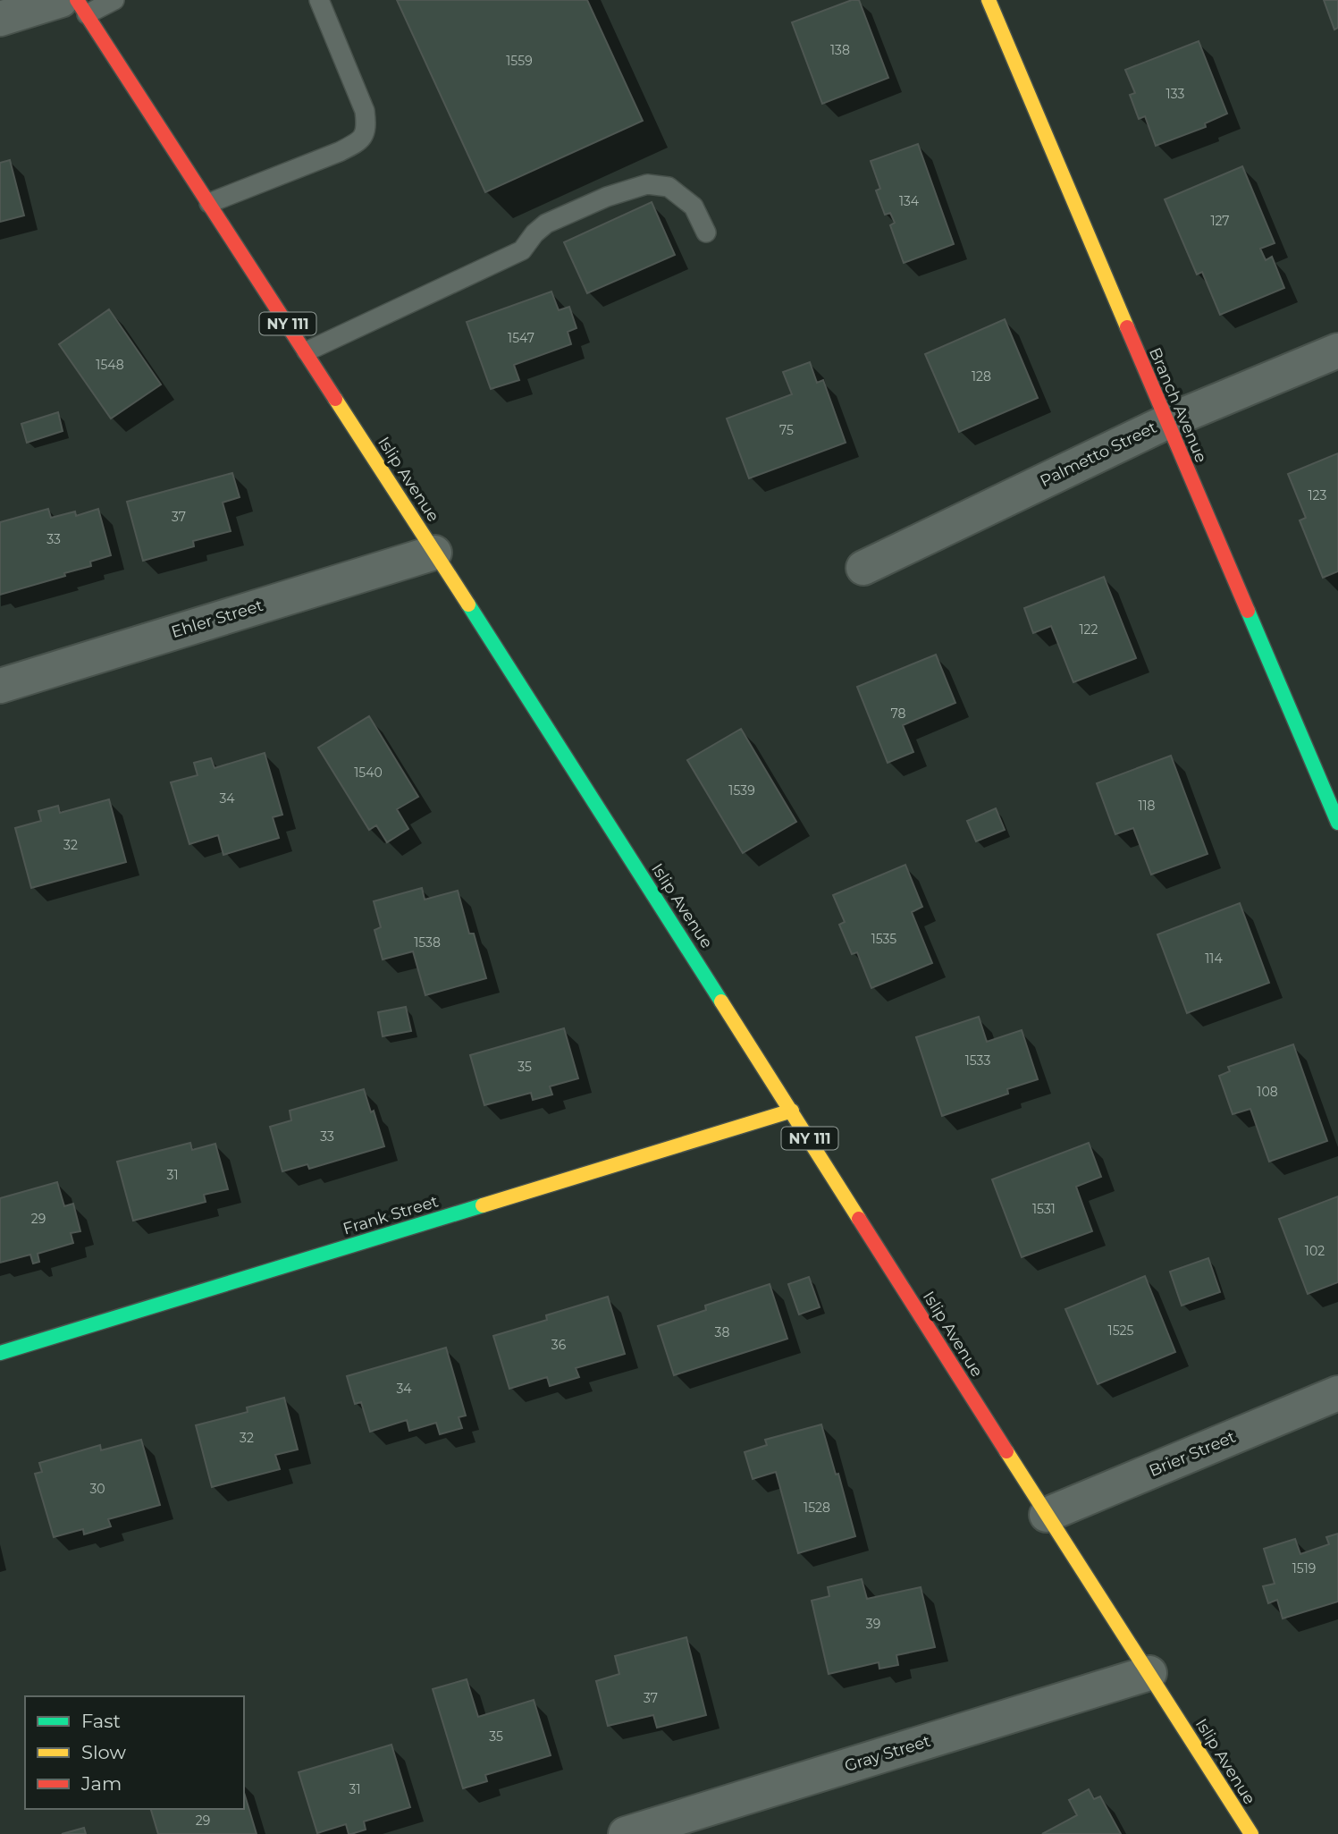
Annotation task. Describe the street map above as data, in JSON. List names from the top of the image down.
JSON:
{
  "streets": {
    "main road": [
      "NY 111",
      "Branch Avenue",
      "Islip Avenue",
      "Frank Street"
    ],
    "street": [
      "Palmetto Street",
      "Ehler Street",
      "Brier Street",
      "Gray Street"
    ]
  },
  "crossings": [
    ["Branch Avenue", "Palmetto Street"],
    ["Islip Avenue", "Ehler Street"],
    ["Islip Avenue", "Frank Street"],
    ["Islip Avenue", "Brier Street"],
    ["Islip Avenue", "Gray Street"]
  ],
  "house_numbers": [
    "138",
    "1559",
    "133",
    "134",
    "127",
    "1547",
    "1548",
    "128",
    "75",
    "123",
    "37",
    "33",
    "122",
    "78",
    "1540",
    "1539",
    "34",
    "118",
    "32",
    "1535",
    "1538",
    "114",
    "1533",
    "35",
    "108",
    "33",
    "31",
    "1531",
    "29",
    "102",
    "1525",
    "38",
    "36",
    "34",
    "32",
    "30",
    "1528",
    "1519",
    "39",
    "37",
    "35",
    "31",
    "29"
  ],
  "legend": ["Fast", "Slow", "Jam"]
}
